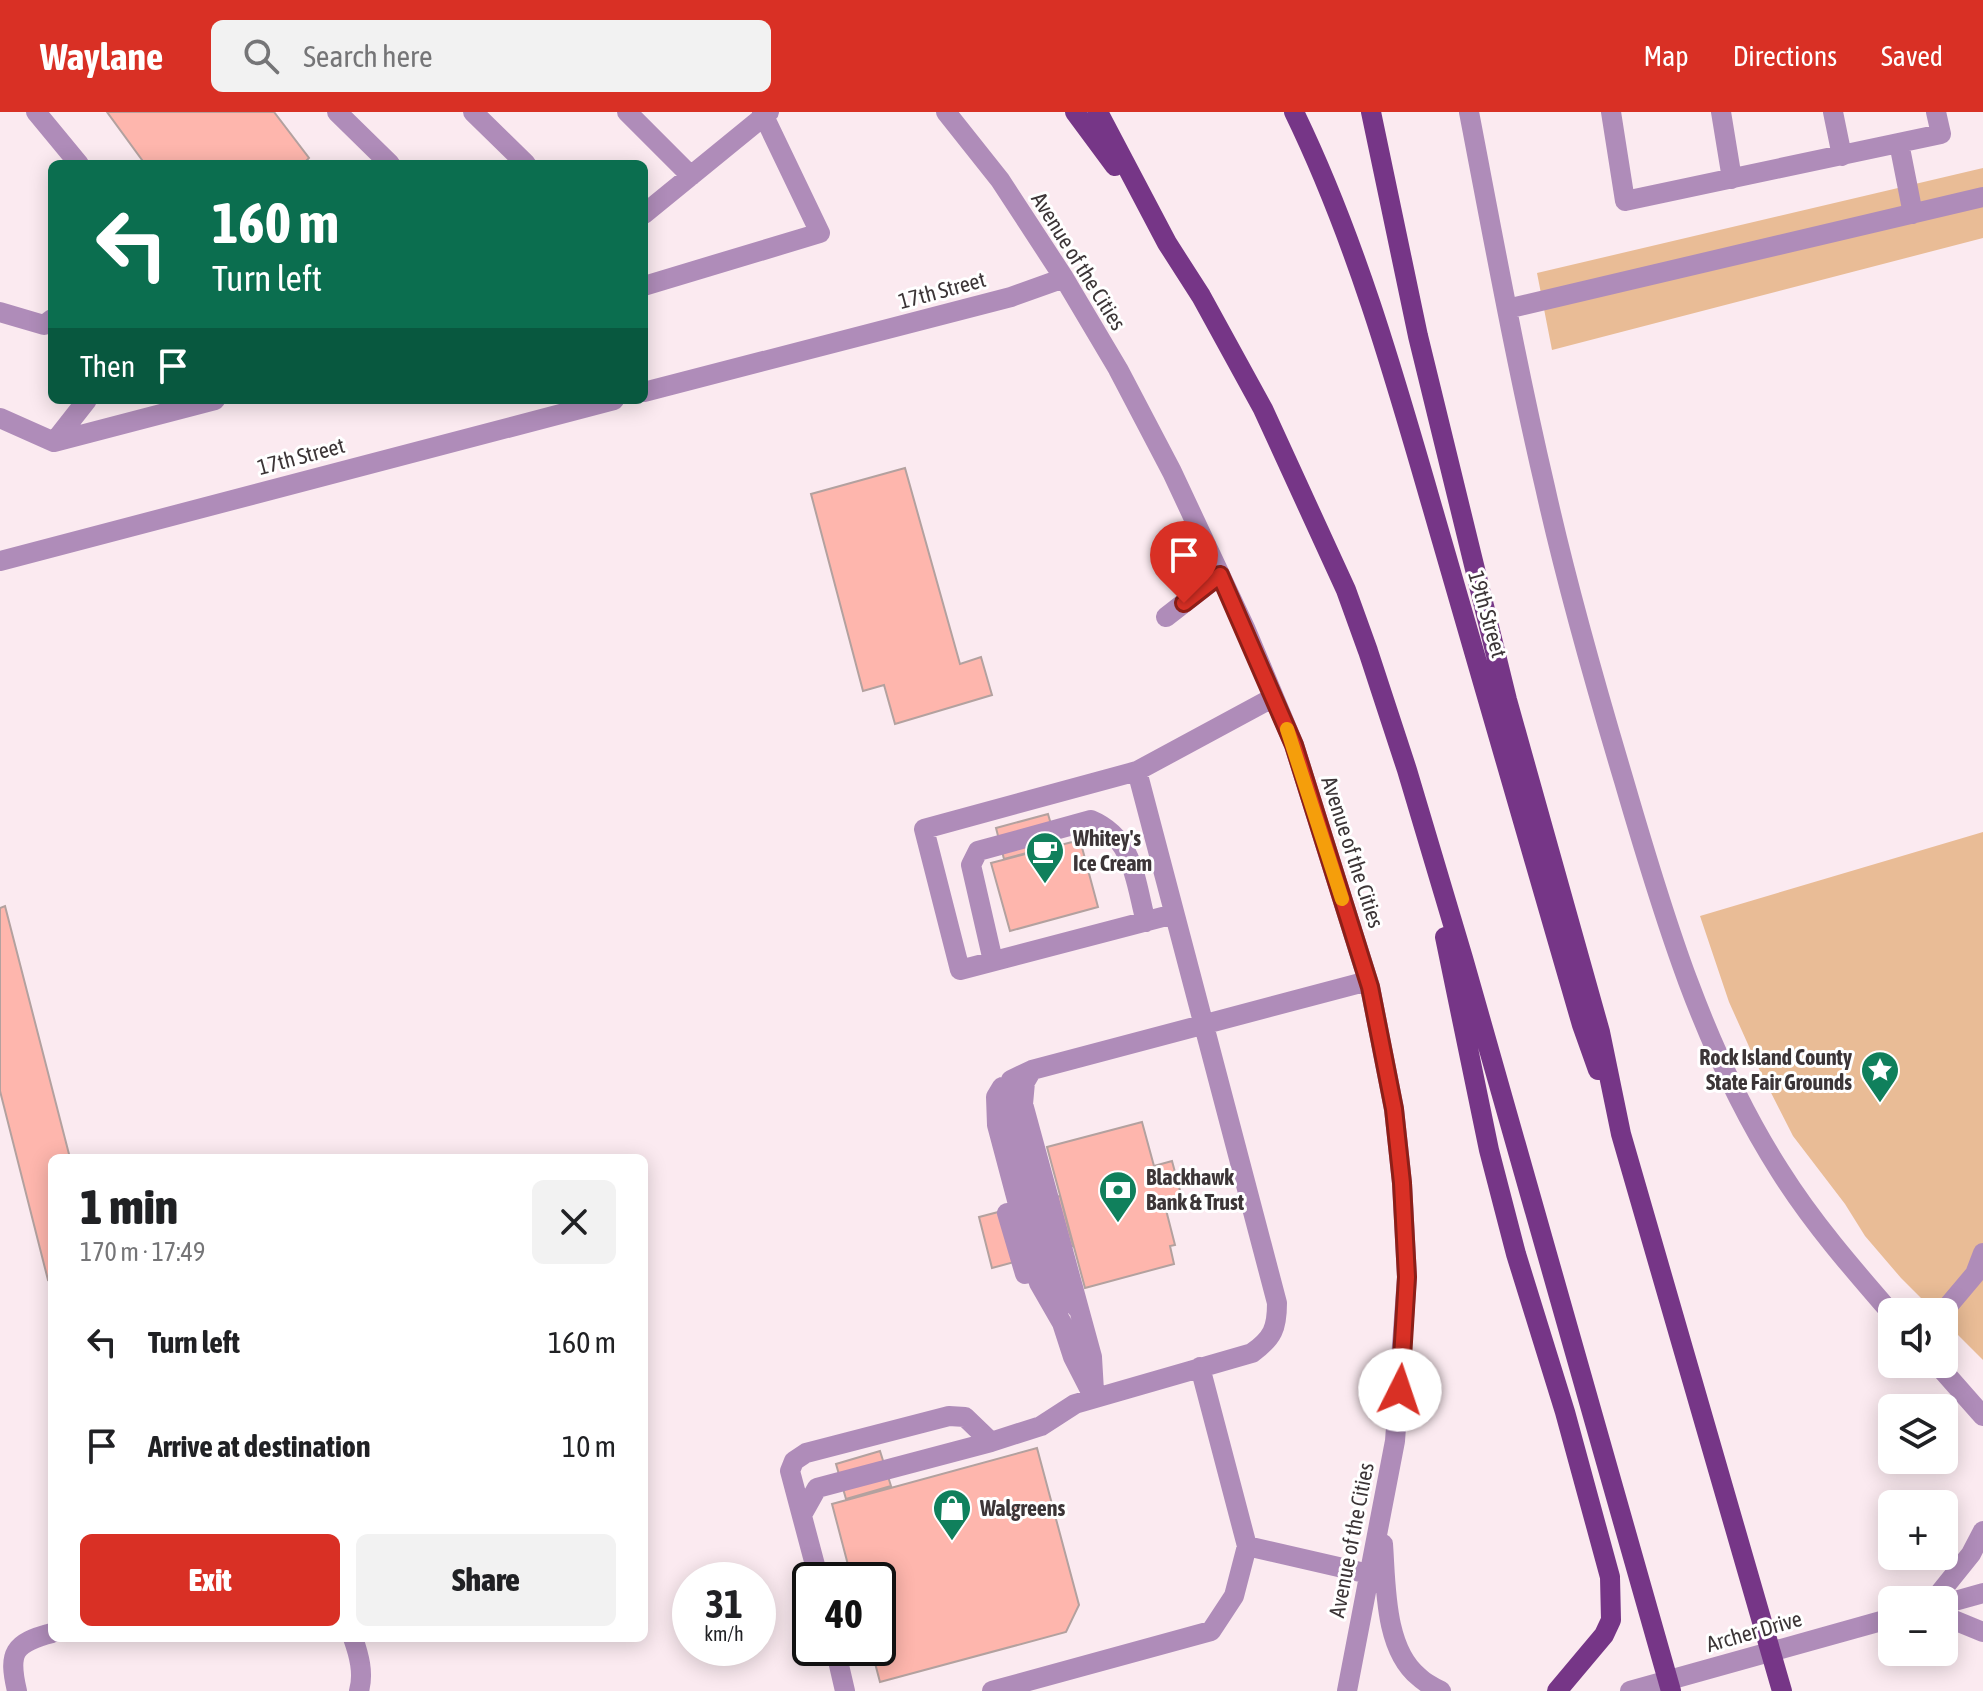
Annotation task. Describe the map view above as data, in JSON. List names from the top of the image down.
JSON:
{
  "streets": {
    "main road": ["19th Street"],
    "street": ["Avenue of the Cities", "17th Street", "Archer Drive"]
  },
  "crossings": [
    ["Avenue of the Cities", "17th Street"]
  ],
  "places": {
    "cafe": ["Whitey's Ice Cream"],
    "place": ["Rock Island County State Fair Grounds"],
    "bank": ["Blackhawk Bank & Trust"],
    "shop": ["Walgreens"]
  },
  "page": {
    "header": "Waylane",
    "search": "Search here",
    "nav": ["Map", "Directions", "Saved"],
    "turn": ["160 m", "Turn left"],
    "then": "Then",
    "heading": ["1 min", "170 m · 17:49"],
    "list": [
      {
        "name": "Turn left",
        "value": "160 m"
      },
      {
        "name": "Arrive at destination",
        "value": "10 m"
      }
    ],
    "map_buttons": ["+", "−"],
    "buttons": ["Exit", "Share"],
    "speed": "31 km/h",
    "limit": "40"
  }
}
